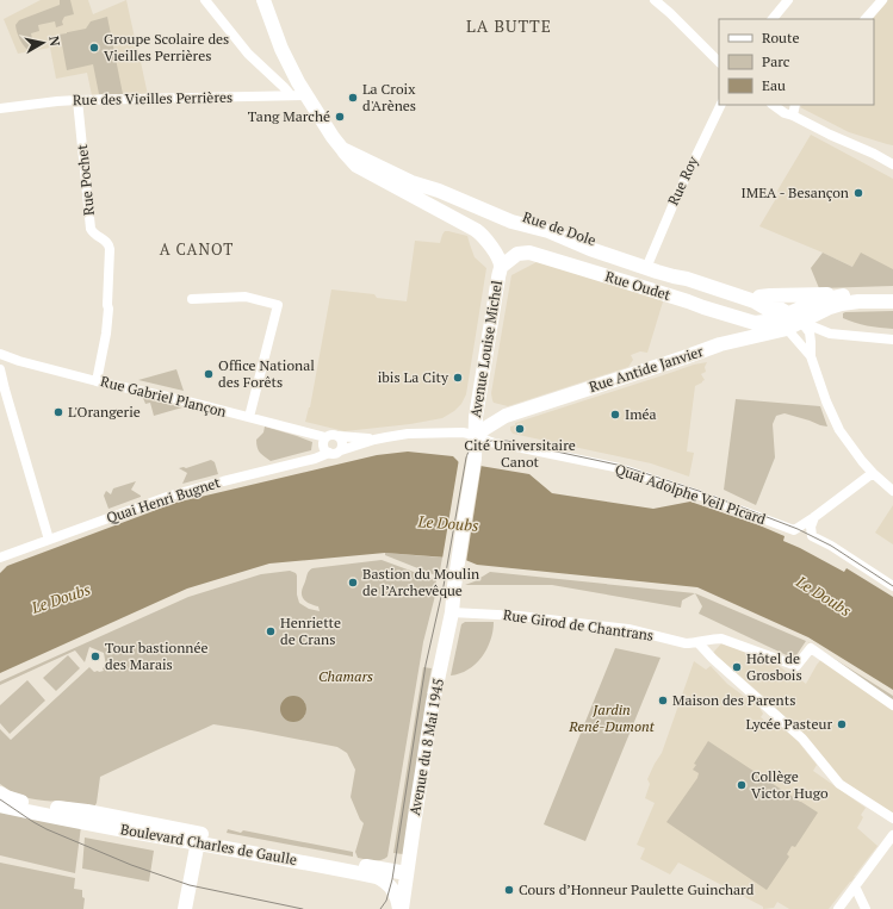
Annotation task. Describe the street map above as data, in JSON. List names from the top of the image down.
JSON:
{
  "streets": {
    "main road": [
      "Rue de Dole",
      "Rue Oudet",
      "Avenue Louise Michel",
      "Rue Antide Janvier",
      "Avenue du 8 Mai 1945",
      "Boulevard Charles de Gaulle"
    ],
    "street": [
      "Rue des Vieilles Perrières",
      "Rue Pochet",
      "Rue Roy",
      "Rue Gabriel Plançon",
      "Quai Adolphe Veil Picard",
      "Quai Henri Bugnet",
      "Rue Girod de Chantrans"
    ]
  },
  "crossings": [
    ["Rue des Vieilles Perrières", "Rue Pochet"],
    ["Rue des Vieilles Perrières", "Rue de Dole"],
    ["Rue Pochet", "Rue Gabriel Plançon"],
    ["Rue Roy", "Rue de Dole"],
    ["Rue de Dole", "Rue Oudet"],
    ["Rue de Dole", "Avenue Louise Michel"],
    ["Rue de Dole", "Rue Antide Janvier"],
    ["Rue Oudet", "Avenue Louise Michel"],
    ["Rue Oudet", "Rue Antide Janvier"],
    ["Avenue Louise Michel", "Rue Antide Janvier"],
    ["Avenue Louise Michel", "Quai Adolphe Veil Picard"],
    ["Avenue Louise Michel", "Avenue du 8 Mai 1945"],
    ["Rue Antide Janvier", "Quai Adolphe Veil Picard"],
    ["Rue Gabriel Plançon", "Quai Henri Bugnet"],
    ["Rue Girod de Chantrans", "Avenue du 8 Mai 1945"],
    ["Avenue du 8 Mai 1945", "Boulevard Charles de Gaulle"]
  ],
  "districts": ["LA BUTTE", "A CANOT"],
  "water": ["Le Doubs"],
  "parks": ["Chamars", "Jardin René-Dumont"],
  "places": [
    "Groupe Scolaire des Vieilles Perrières",
    "La Croix d'Arènes",
    "Tang Marché",
    "IMEA - Besançon",
    "Office National des Forêts",
    "ibis La City",
    "L'Orangerie",
    "Iméa",
    "Cité Universitaire Canot",
    "Bastion du Moulin de l’Archevêque",
    "Henriette de Crans",
    "Tour bastionnée des Marais",
    "Hôtel de Grosbois",
    "Maison des Parents",
    "Lycée Pasteur",
    "Collège Victor Hugo",
    "Cours d’Honneur Paulette Guinchard"
  ],
  "legend": ["Route", "Parc", "Eau"],
  "north": "right"
}
